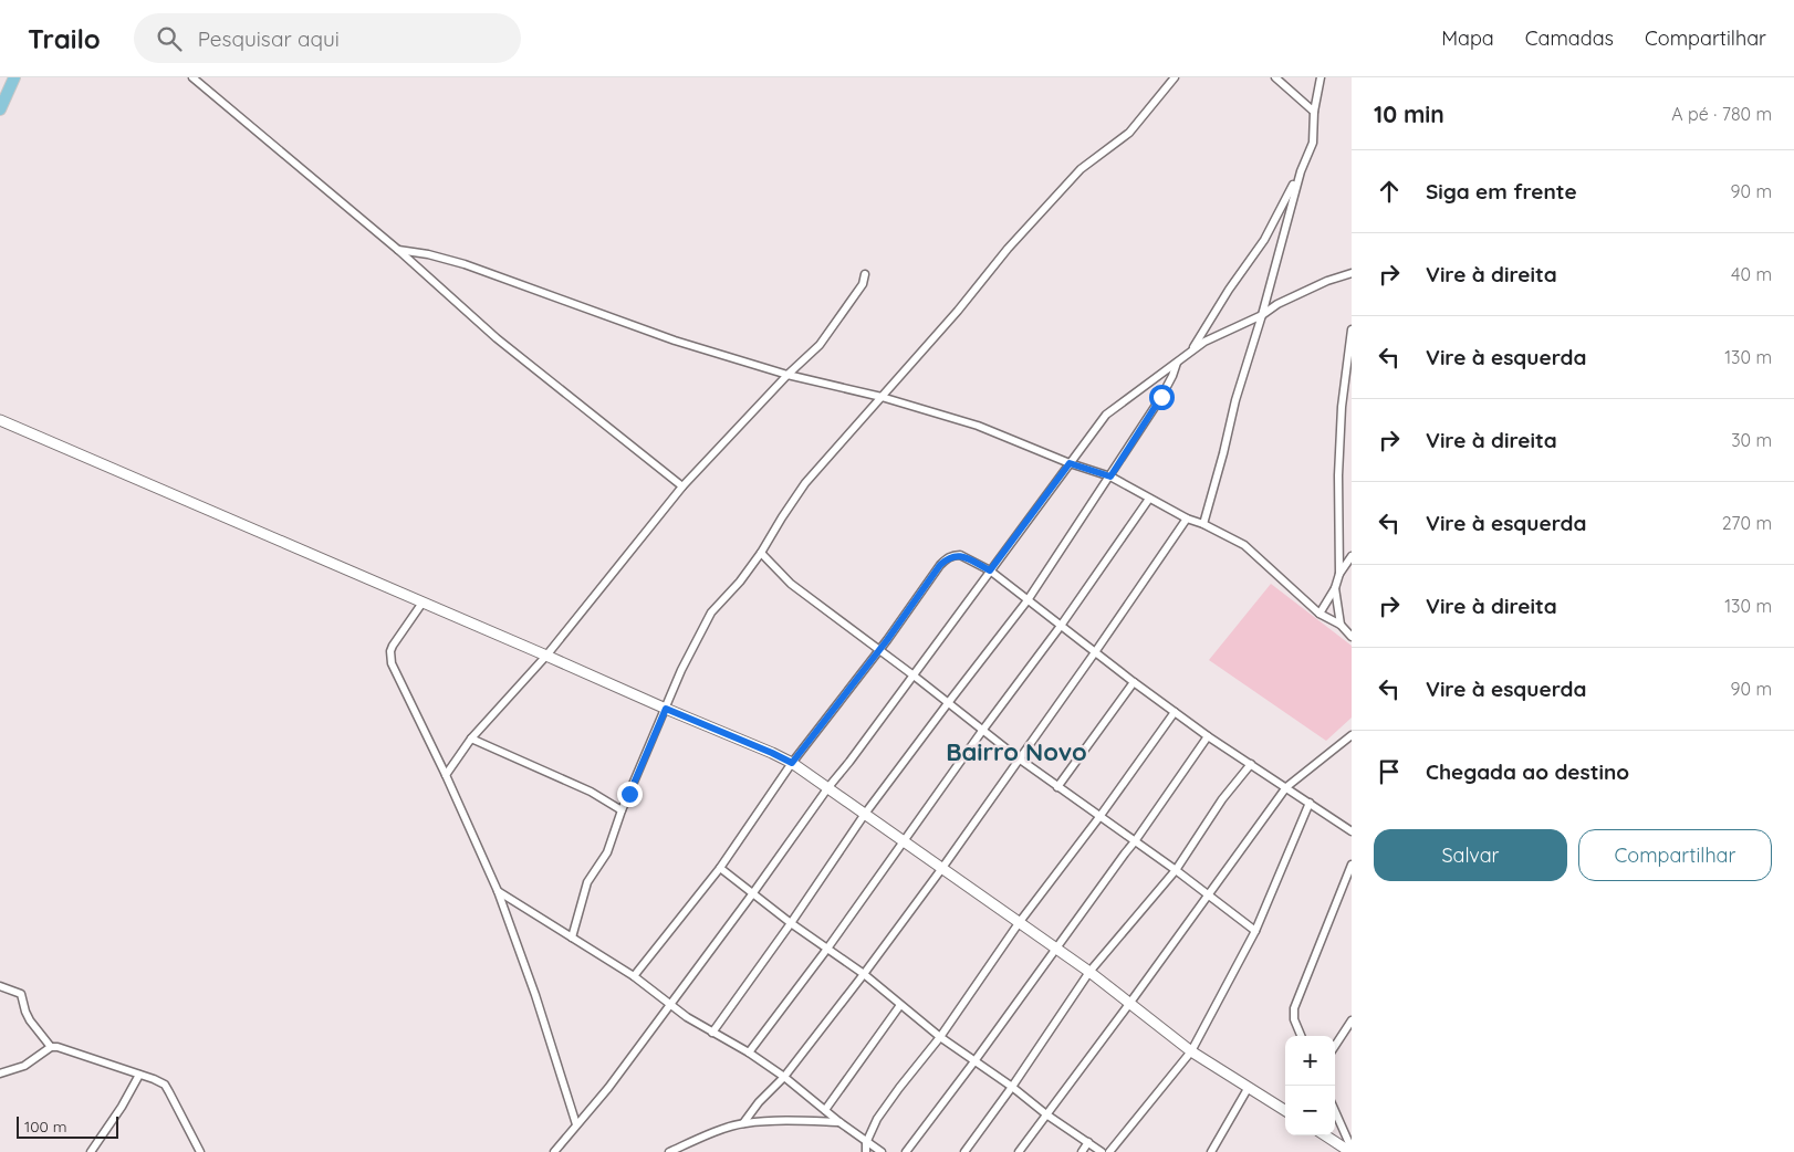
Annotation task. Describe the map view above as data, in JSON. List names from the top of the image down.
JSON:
{
  "districts": ["Bairro Novo"],
  "scale_bar": "100 m",
  "page": {
    "header": "Trailo",
    "search": "Pesquisar aqui",
    "nav": ["Mapa", "Camadas", "Compartilhar"],
    "heading": ["10 min", "A pé · 780 m"],
    "list": [
      ["Siga em frente", "90 m"],
      ["Vire à direita", "40 m"],
      ["Vire à esquerda", "130 m"],
      ["Vire à direita", "30 m"],
      ["Vire à esquerda", "270 m"],
      ["Vire à direita", "130 m"],
      ["Vire à esquerda", "90 m"],
      "Chegada ao destino"
    ],
    "buttons": ["Salvar", "Compartilhar"],
    "map_buttons": ["+", "−"],
    "scale": "100 m"
  }
}
